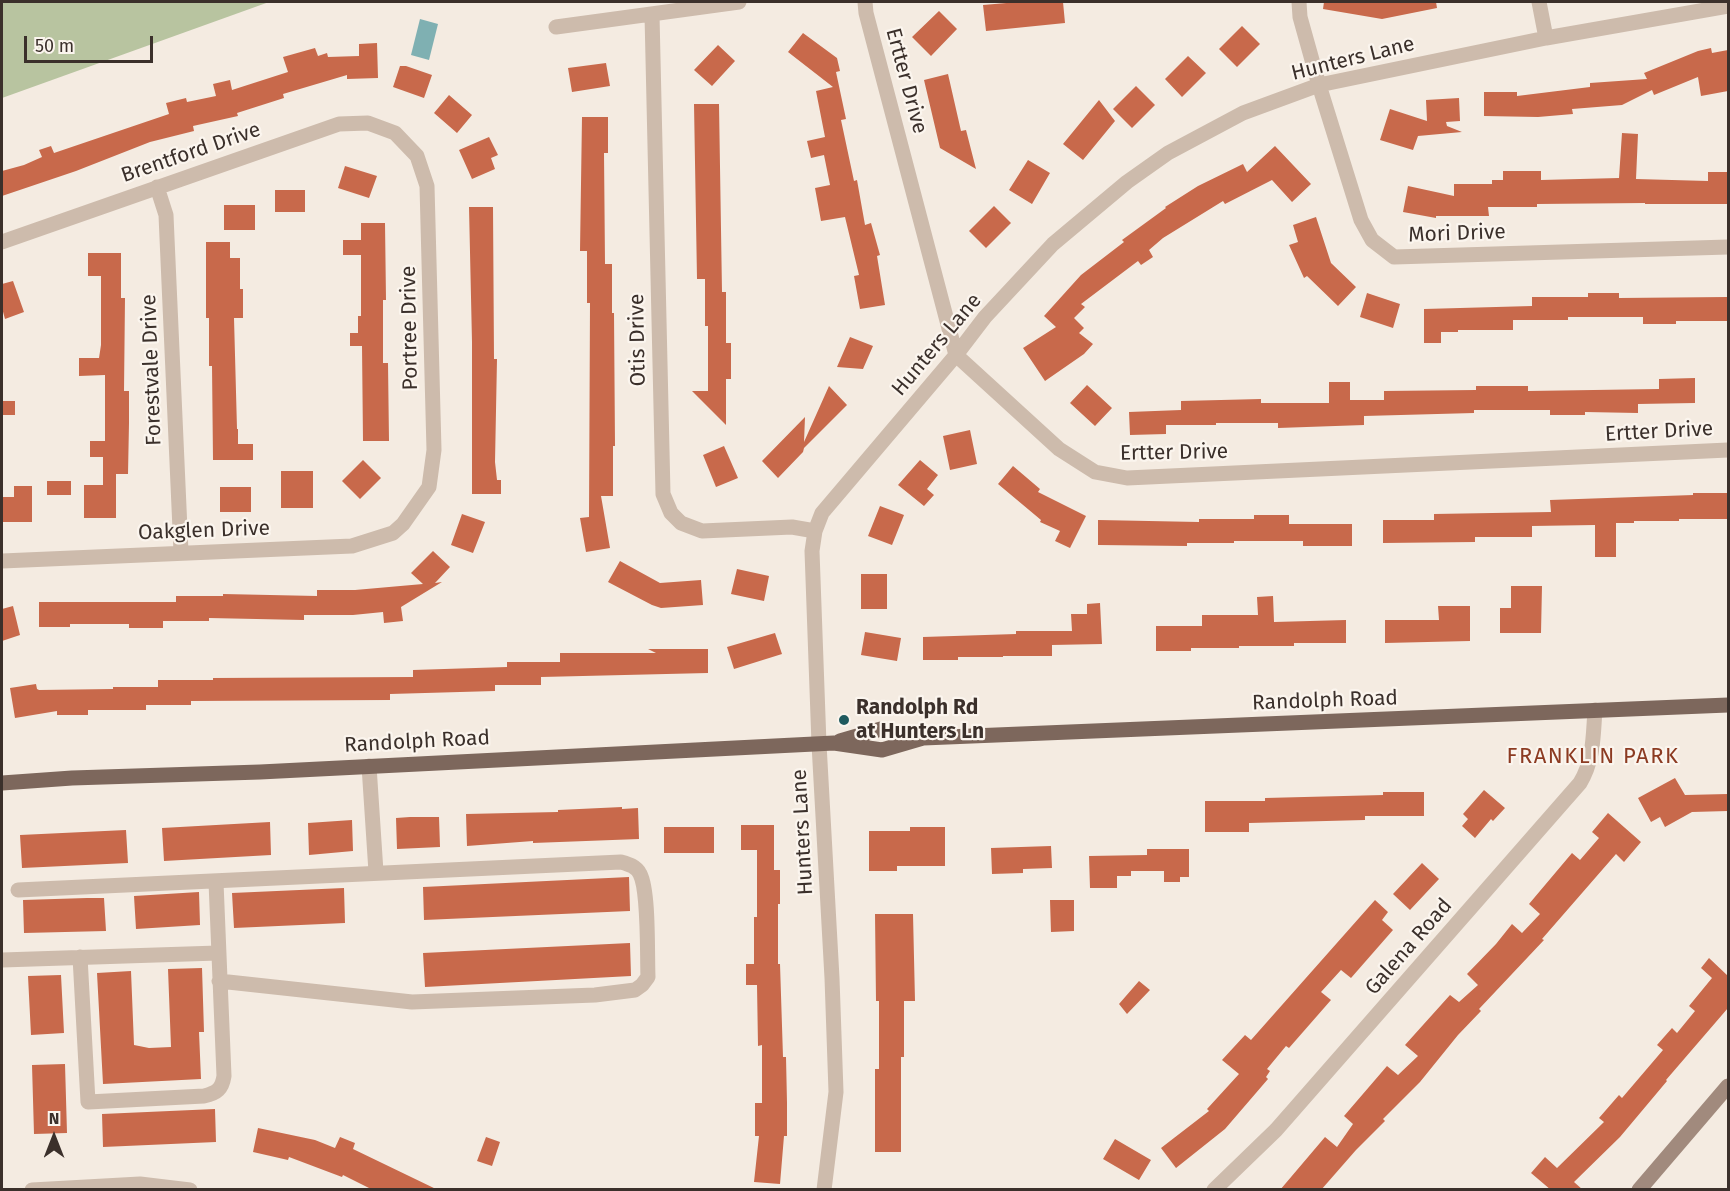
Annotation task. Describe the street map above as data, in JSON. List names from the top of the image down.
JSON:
{
  "streets": {
    "main road": ["Randolph Road"],
    "street": [
      "Hunters Lane",
      "Ertter Drive",
      "Brentford Drive",
      "Mori Drive",
      "Portree Drive",
      "Otis Drive",
      "Forestvale Drive",
      "Oakglen Drive",
      "Galena Road"
    ]
  },
  "crossings": [
    ["Hunters Lane", "Ertter Drive"],
    ["Hunters Lane", "Mori Drive"],
    ["Hunters Lane", "Otis Drive"],
    ["Hunters Lane", "Randolph Road"],
    ["Brentford Drive", "Portree Drive"],
    ["Brentford Drive", "Forestvale Drive"],
    ["Portree Drive", "Oakglen Drive"],
    ["Forestvale Drive", "Oakglen Drive"],
    ["Randolph Road", "Galena Road"]
  ],
  "districts": ["FRANKLIN PARK"],
  "places": ["Randolph Rd at Hunters Ln"],
  "scale_bar": "50 m",
  "north": "top"
}
